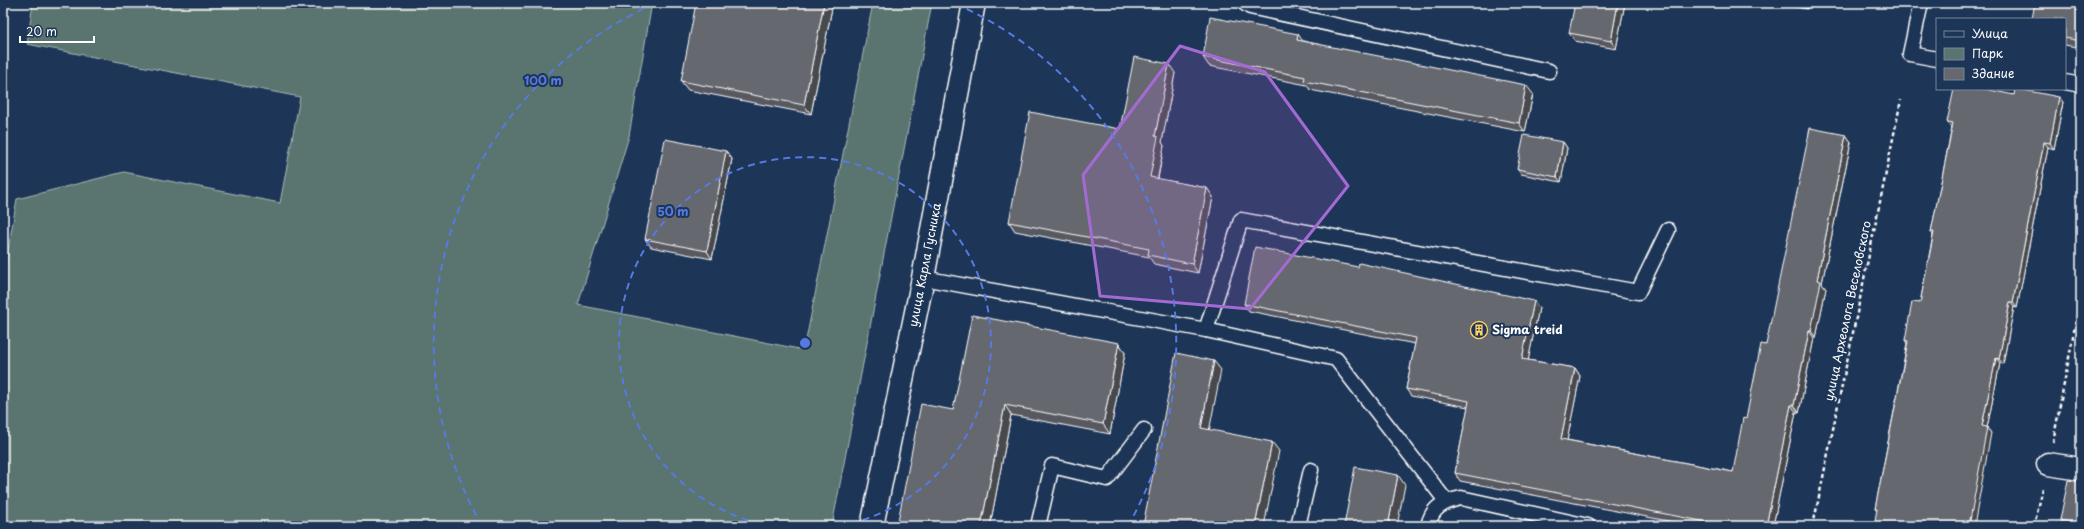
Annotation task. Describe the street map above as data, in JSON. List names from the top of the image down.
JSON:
{
  "streets": {
    "street": ["улица Карла Гусника"],
    "path": ["улица Археолога Веселовского"]
  },
  "places": {
    "building": ["Sigma treid"]
  },
  "legend": ["Улица", "Парк", "Здание"],
  "scale_bar": "20 m",
  "rings": ["100 m", "50 m"]
}
